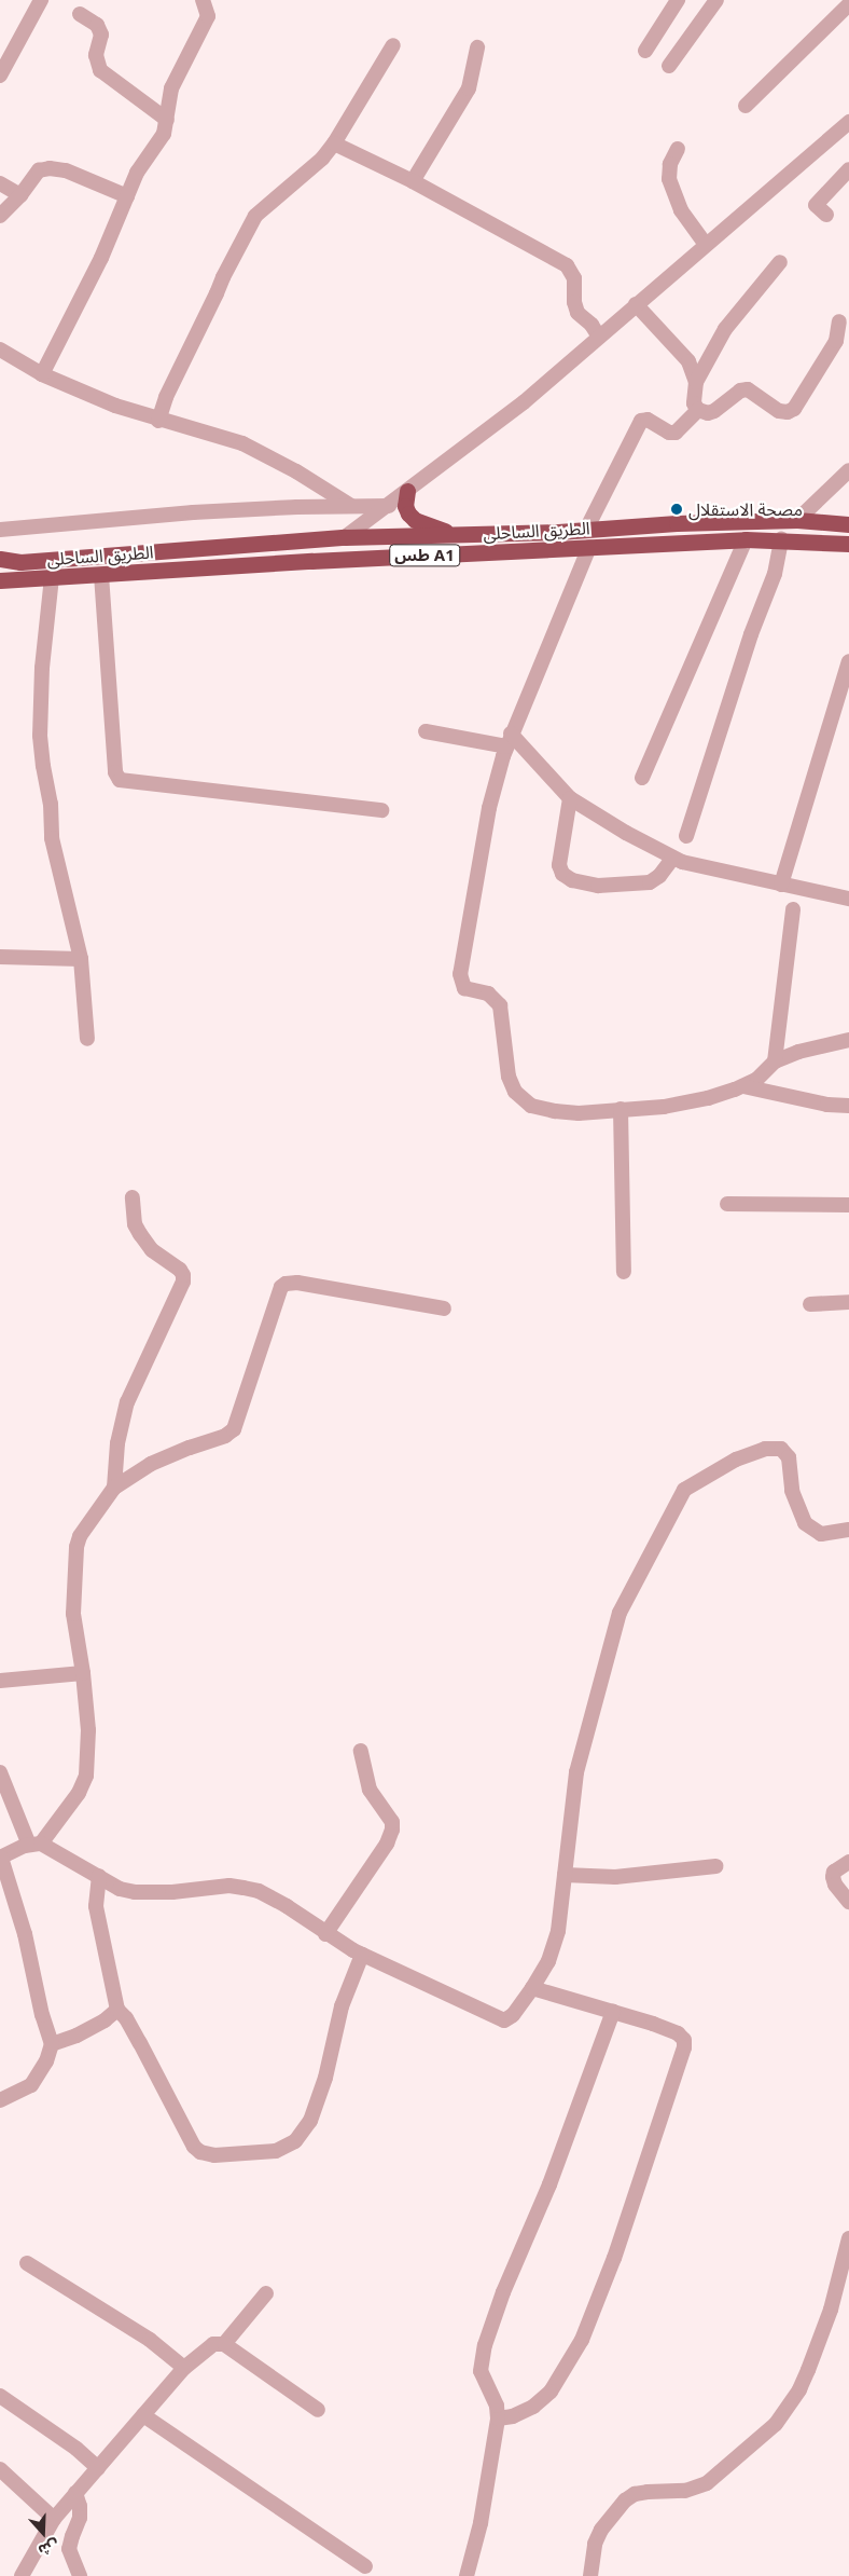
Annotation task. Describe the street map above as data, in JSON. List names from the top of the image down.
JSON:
{
  "streets": {
    "highway": ["الطريق الساحلى", "طس A1"]
  },
  "places": ["مصحة الاستقلال"],
  "north": "bottom"
}
